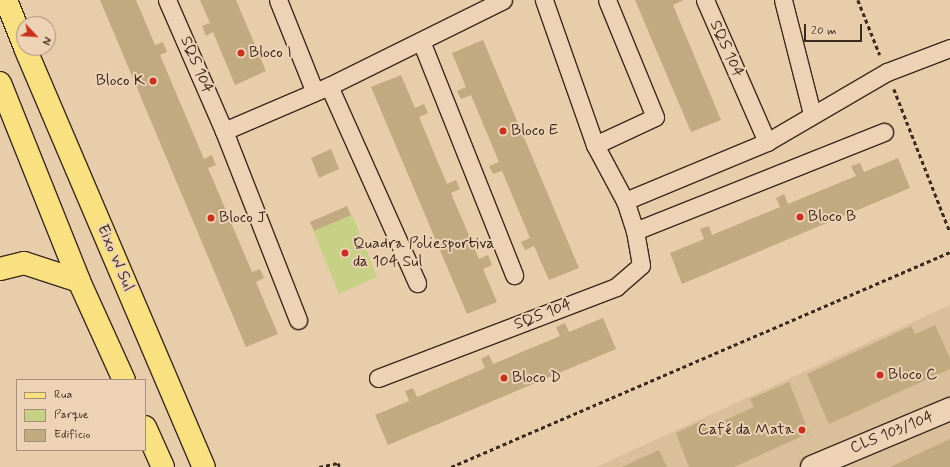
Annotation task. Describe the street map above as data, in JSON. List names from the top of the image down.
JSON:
{
  "streets": {
    "main road": ["Eixo W Sul"],
    "street": ["SQS 104", "CLS 103/104"]
  },
  "places": [
    "Bloco I",
    "Bloco K",
    "Bloco E",
    "Bloco B",
    "Bloco J",
    "Quadra Poliesportiva da 104 Sul",
    "Bloco C",
    "Bloco D",
    "Café da Mata"
  ],
  "legend": ["Rua", "Parque", "Edifício"],
  "scale_bar": "20 m",
  "north": "bottom right"
}
